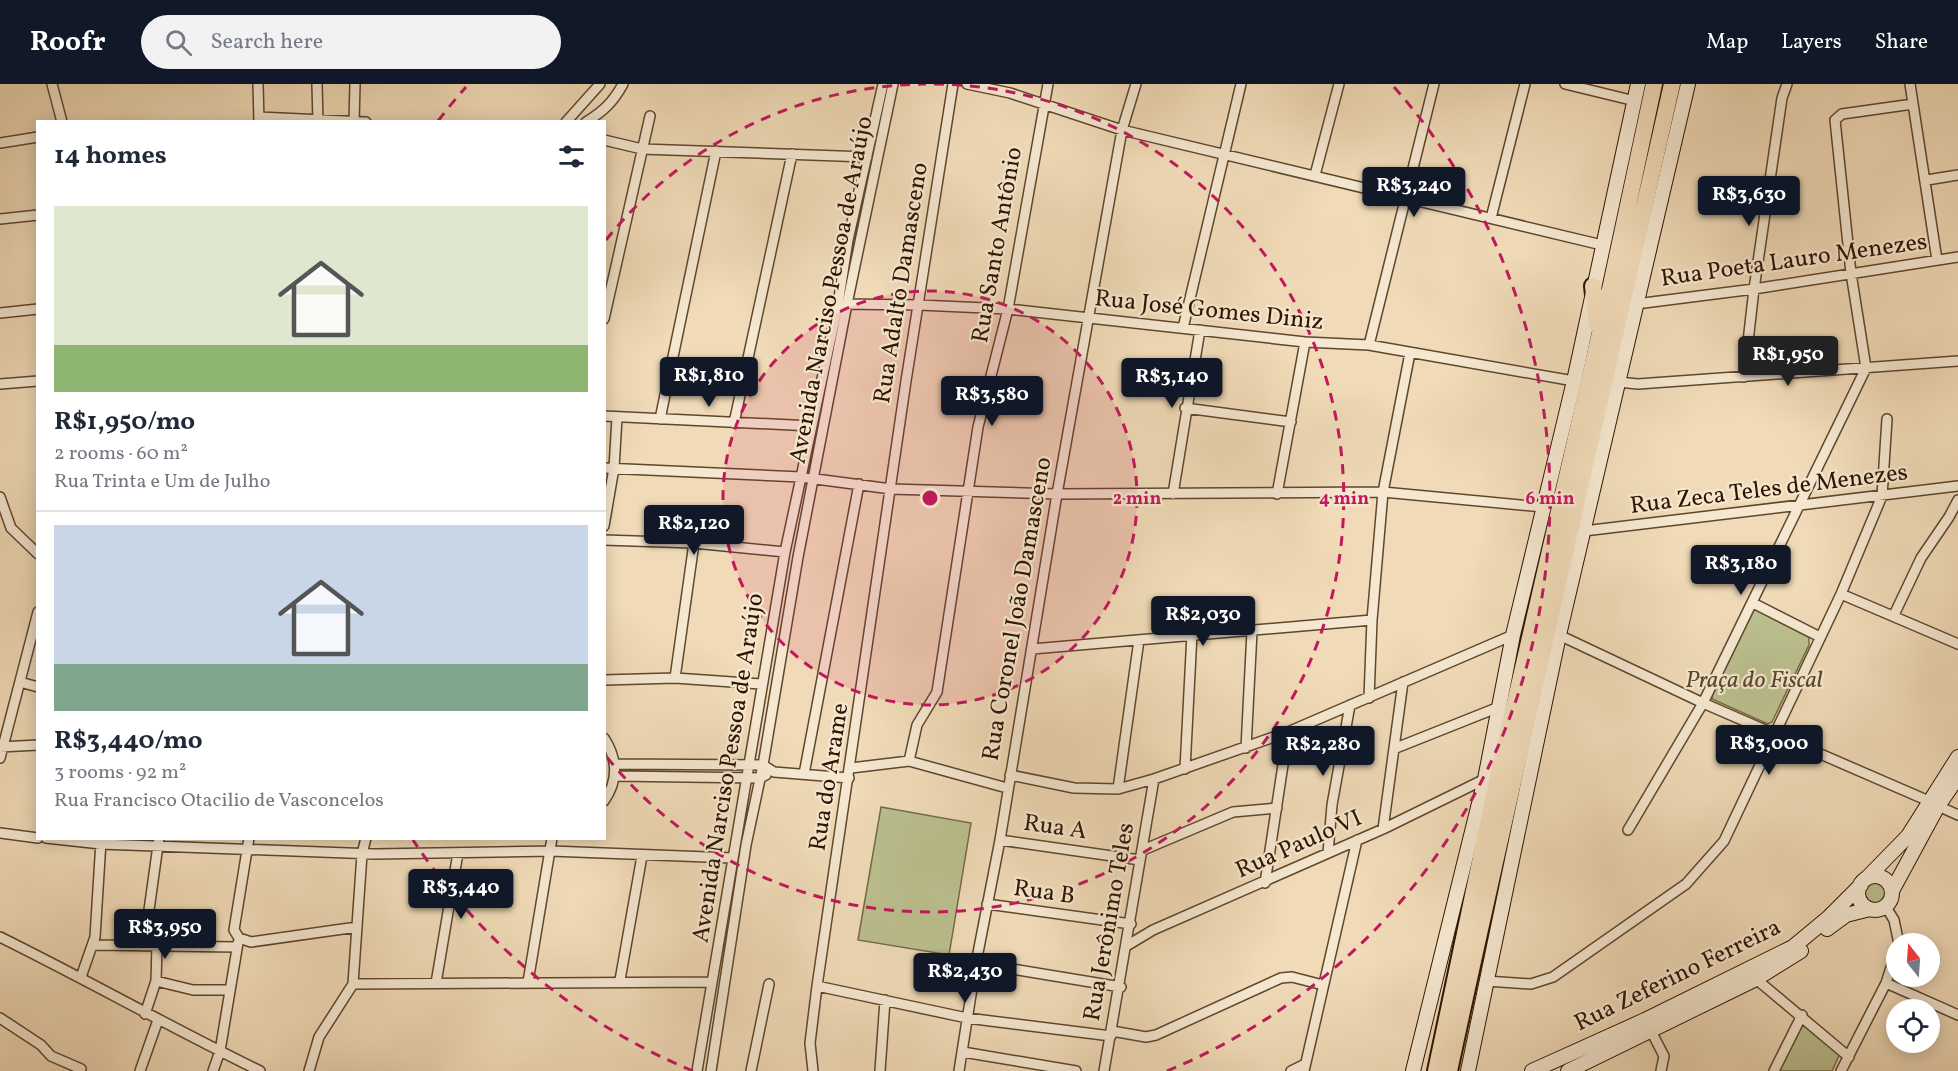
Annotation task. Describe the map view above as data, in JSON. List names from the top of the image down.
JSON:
{
  "streets": {
    "main road": ["Rua Zeferino Ferreira"],
    "street": [
      "Rua Santo Antônio",
      "Rua Poeta Lauro Menezes",
      "Rua Adalto Damasceno",
      "Avenida Narciso Pessoa de Araújo",
      "Rua José Gomes Diniz",
      "Rua Zeca Teles de Menezes",
      "Rua Coronel João Damasceno",
      "Rua do Arame",
      "Rua A",
      "Rua Paulo VI",
      "Rua B",
      "Rua Jerônimo Teles"
    ]
  },
  "crossings": [
    ["Rua Santo Antônio", "Rua José Gomes Diniz"],
    ["Rua Adalto Damasceno", "Rua José Gomes Diniz"],
    ["Rua Adalto Damasceno", "Rua do Arame"],
    ["Avenida Narciso Pessoa de Araújo", "Rua José Gomes Diniz"],
    ["Rua José Gomes Diniz", "Rua Coronel João Damasceno"],
    ["Rua Coronel João Damasceno", "Rua A"],
    ["Rua Coronel João Damasceno", "Rua B"],
    ["Rua A", "Rua Jerônimo Teles"],
    ["Rua Paulo VI", "Rua Jerônimo Teles"],
    ["Rua B", "Rua Jerônimo Teles"]
  ],
  "parks": ["Praça do Fiscal"],
  "north": "top",
  "page": {
    "header": "Roofr",
    "search": "Search here",
    "nav": ["Map", "Layers", "Share"],
    "heading": "14 homes",
    "price": [
      "R$3,240",
      "R$3,630",
      "R$1,950",
      "R$1,810",
      "R$3,140",
      "R$3,580",
      "R$2,120",
      "R$3,180",
      "R$2,030",
      "R$3,000",
      "R$2,280",
      "R$3,440",
      "R$3,950",
      "R$2,430"
    ],
    "list": [
      {
        "name": "R$1,950/mo",
        "note": "2 rooms · 60 m² · Rua Trinta e Um de Julho"
      },
      {
        "name": "R$3,440/mo",
        "note": "3 rooms · 92 m² · Rua Francisco Otacilio de Vasconcelos"
      }
    ]
  },
  "rings": ["2 min", "4 min", "6 min"]
}
